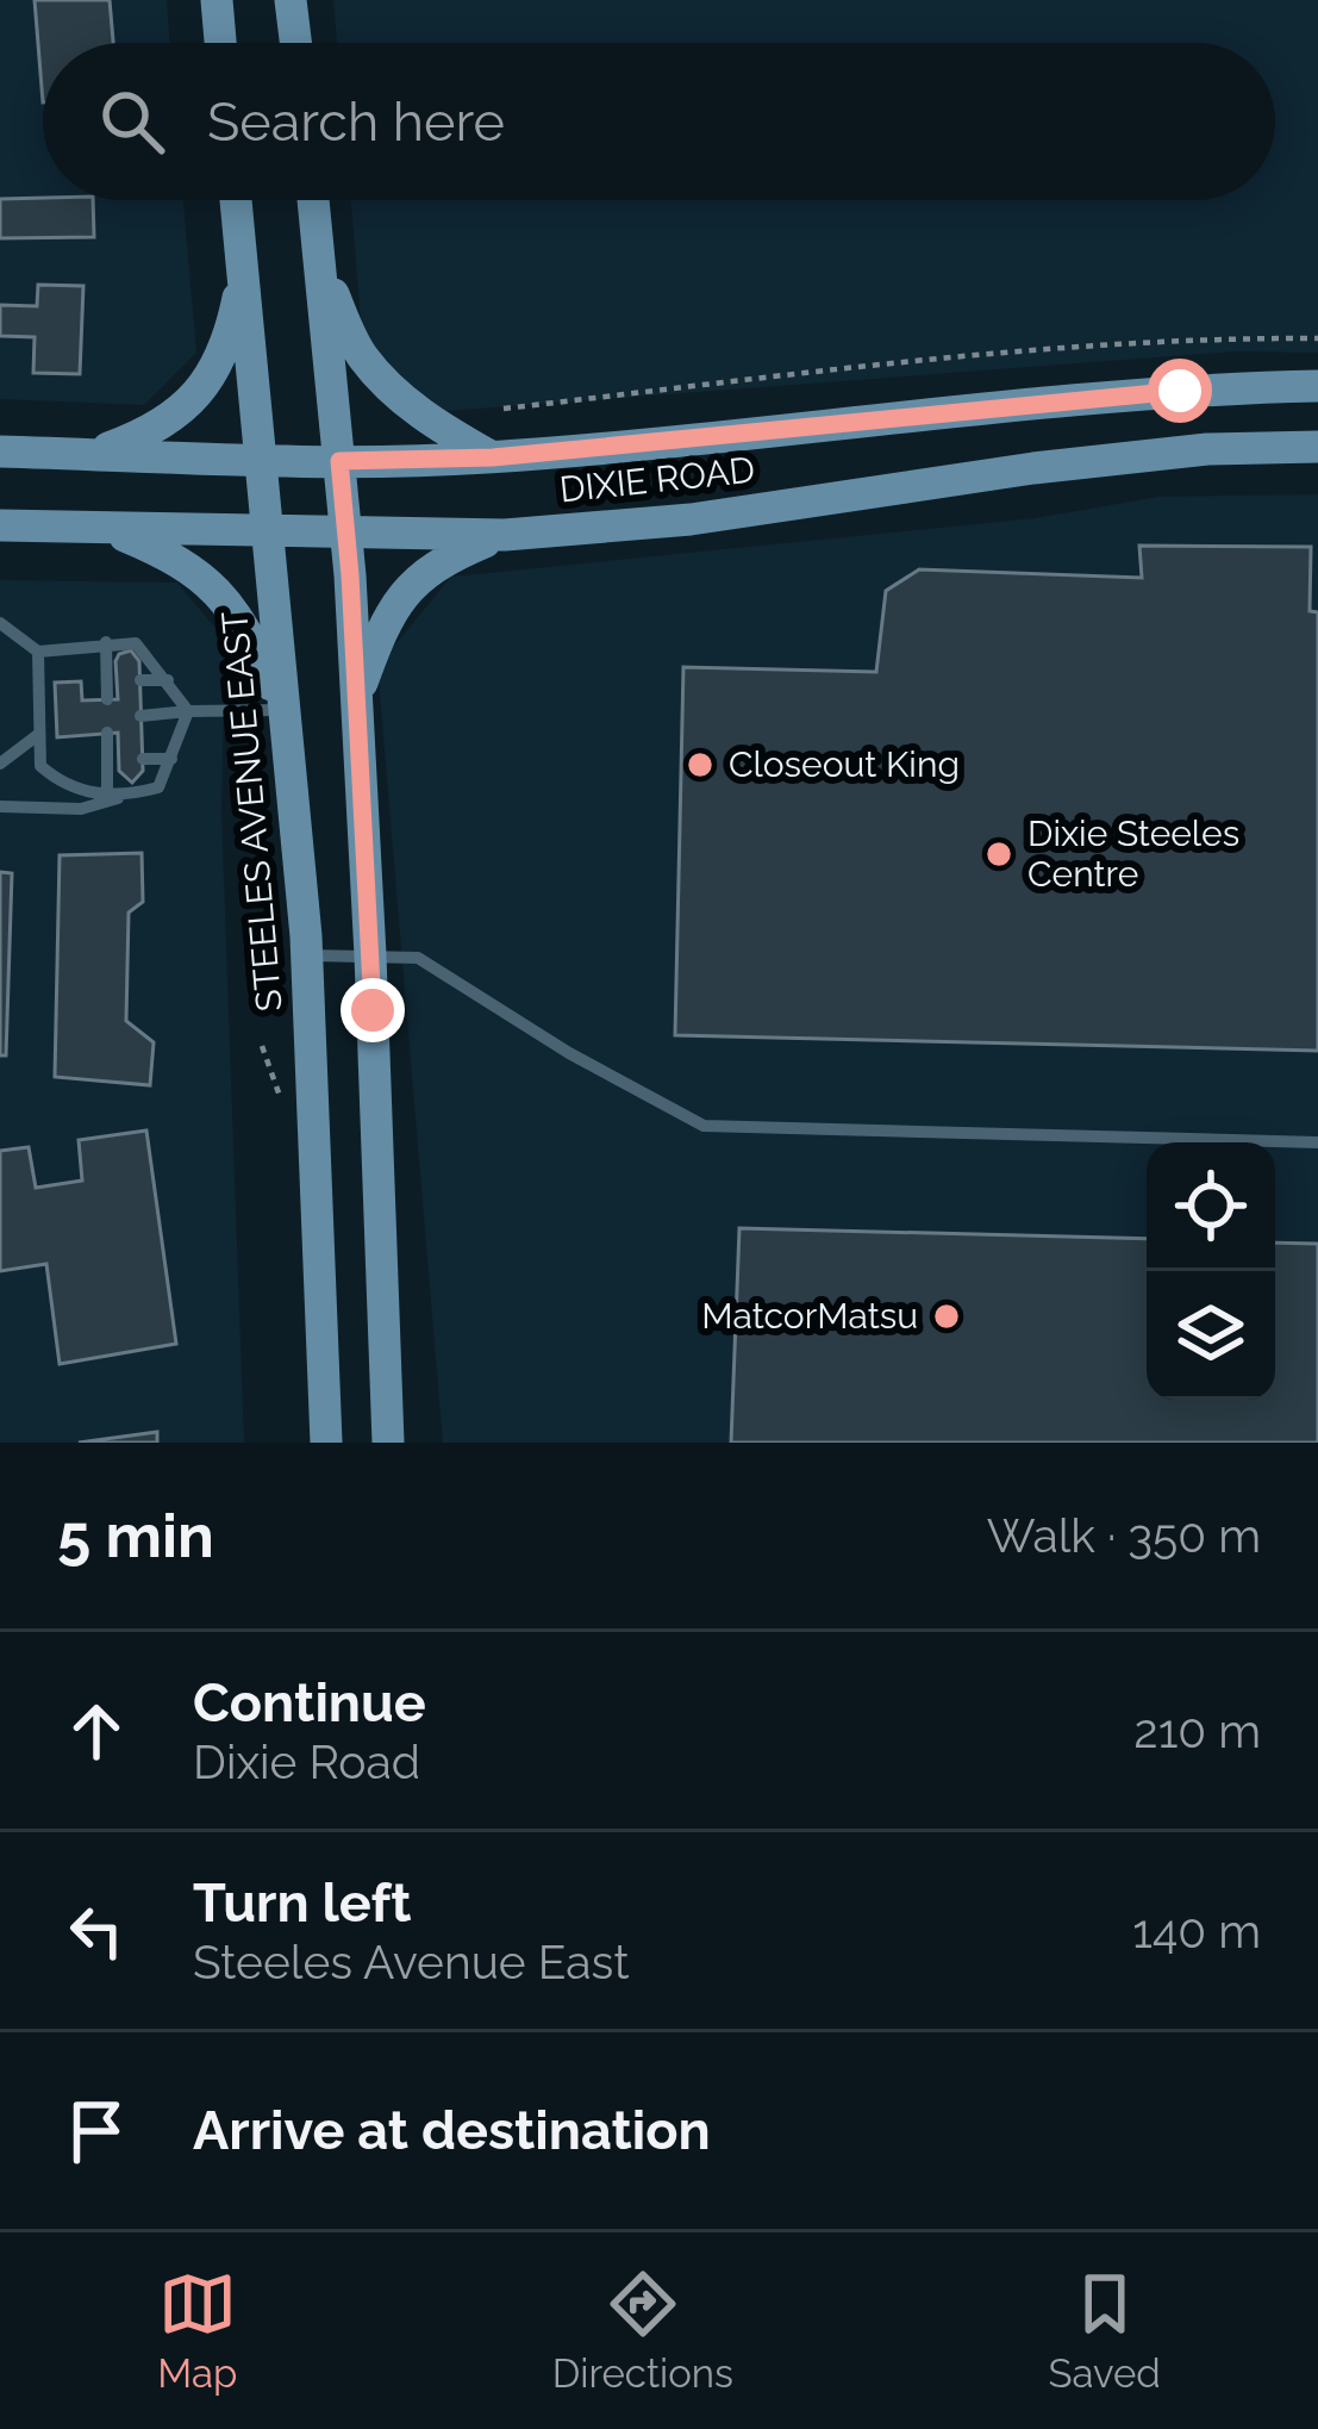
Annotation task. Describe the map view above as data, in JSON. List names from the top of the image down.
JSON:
{
  "streets": {
    "main road": ["DIXIE ROAD", "STEELES AVENUE EAST"]
  },
  "crossings": [
    ["DIXIE ROAD", "STEELES AVENUE EAST"]
  ],
  "places": ["Closeout King", "Dixie Steeles Centre", "MatcorMatsu"],
  "page": {
    "search": "Search here",
    "heading": ["5 min", "Walk · 350 m"],
    "list": [
      ["Continue", "Dixie Road", "210 m"],
      ["Turn left", "Steeles Avenue East", "140 m"],
      "Arrive at destination"
    ],
    "nav": ["Map", "Directions", "Saved"]
  }
}
